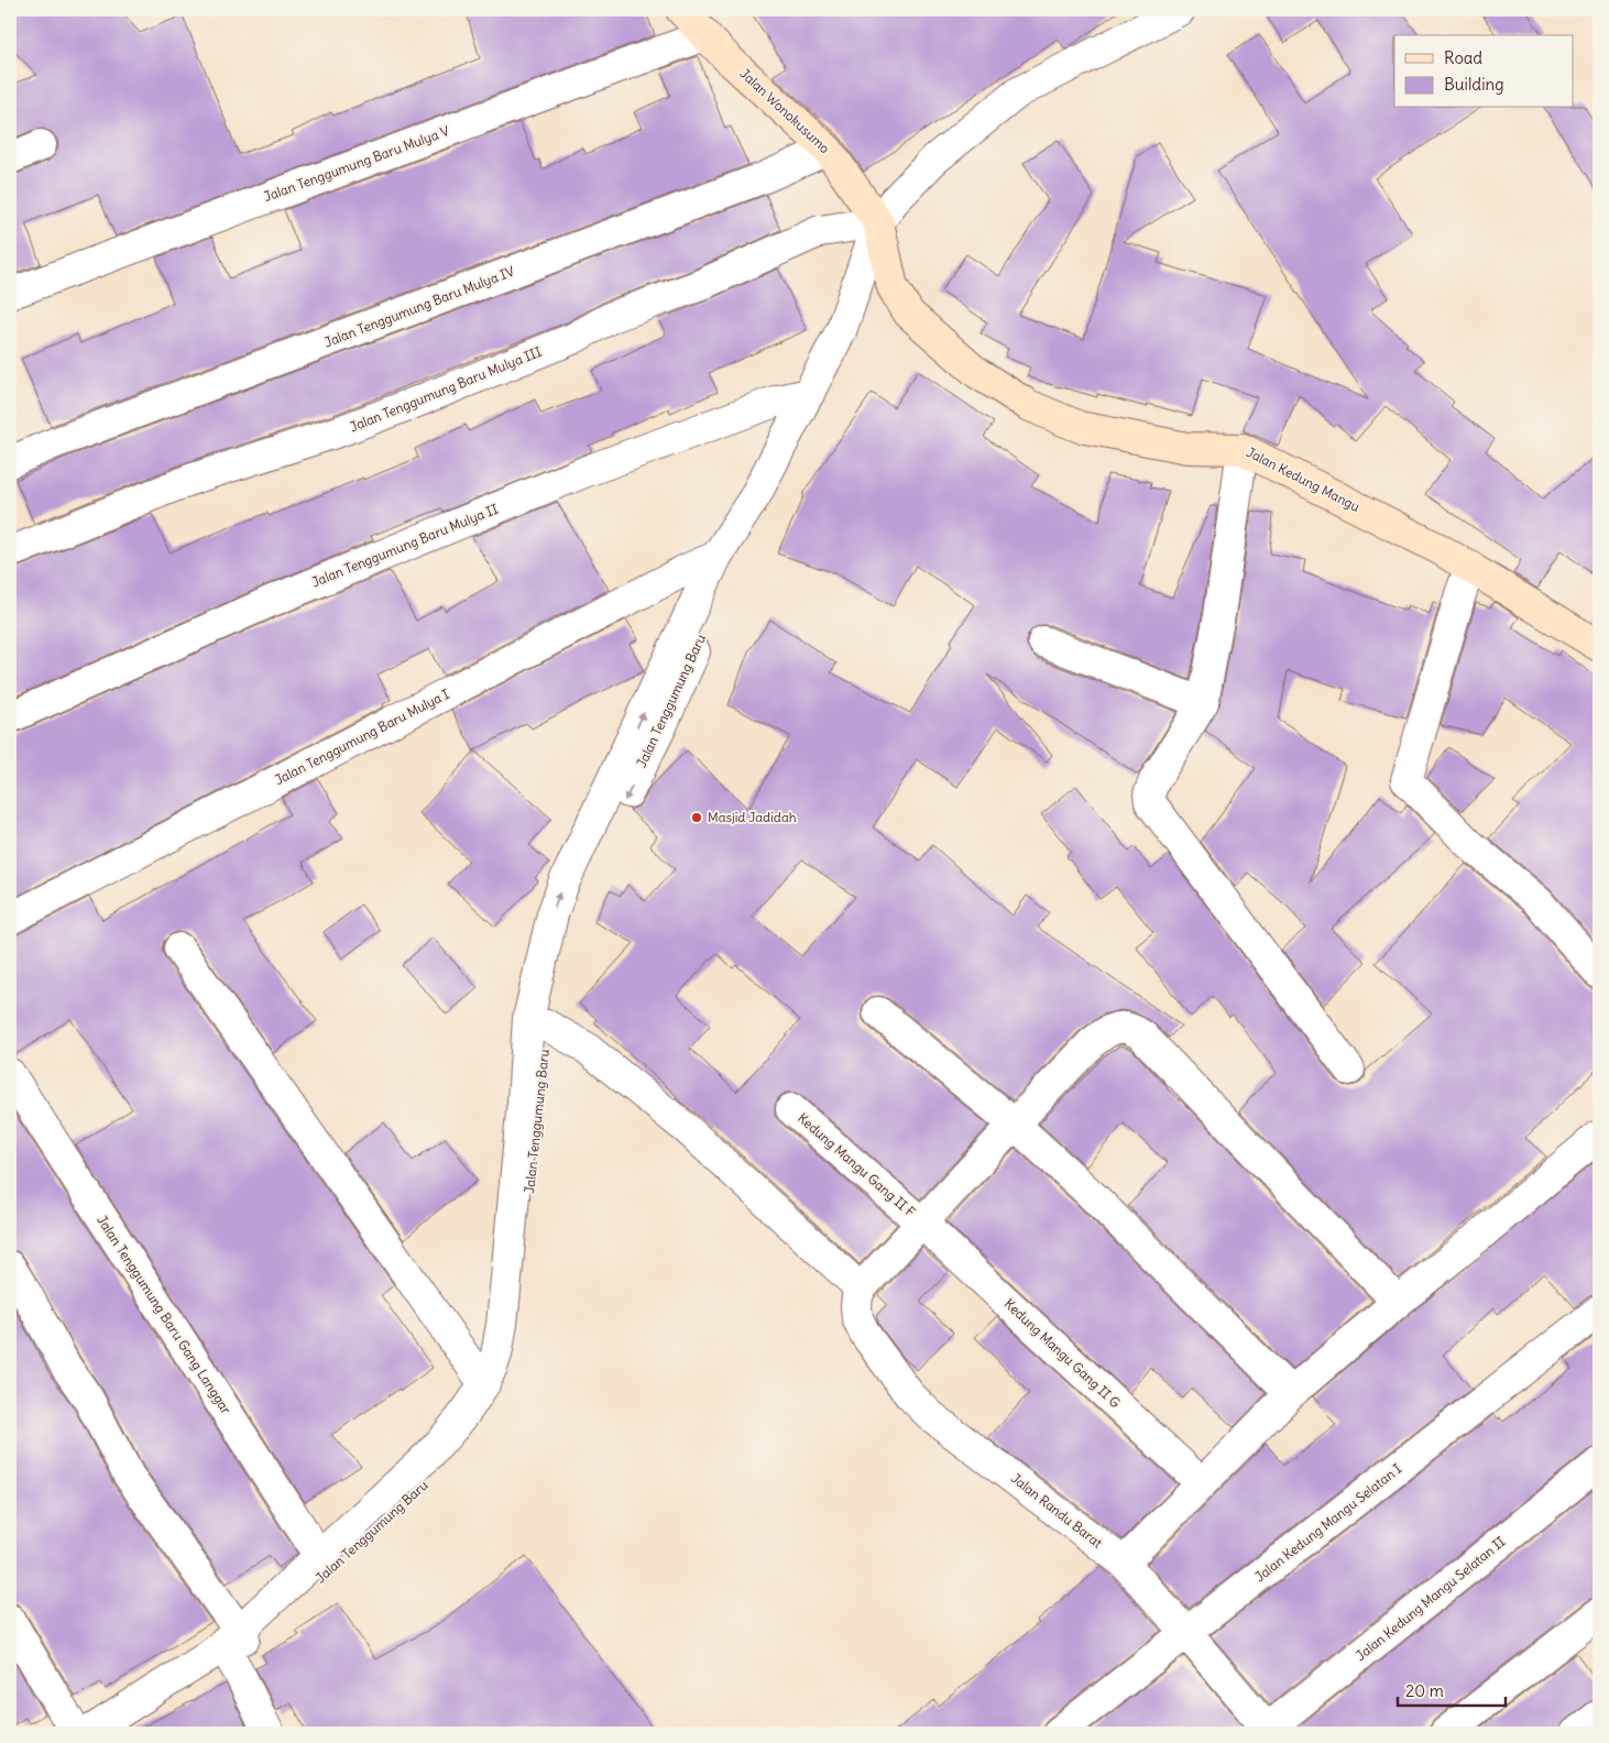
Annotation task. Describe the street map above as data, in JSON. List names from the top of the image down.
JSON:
{
  "streets": {
    "main road": ["Jalan Wonokusumo", "Jalan Kedung Mangu"],
    "street": [
      "Jalan Tenggumung Baru Mulya V",
      "Jalan Tenggumung Baru Mulya IV",
      "Jalan Tenggumung Baru Mulya III",
      "Jalan Tenggumung Baru Mulya II",
      "Jalan Tenggumung Baru",
      "Jalan Tenggumung Baru Mulya I",
      "Kedung Mangu Gang II F",
      "Jalan Tenggumung Baru Gang Langgar",
      "Kedung Mangu Gang II G",
      "Jalan Randu Barat",
      "Jalan Kedung Mangu Selatan I",
      "Jalan Kedung Mangu Selatan II"
    ]
  },
  "crossings": [
    ["Jalan Wonokusumo", "Jalan Tenggumung Baru Mulya V"],
    ["Jalan Wonokusumo", "Jalan Tenggumung Baru Mulya IV"],
    ["Jalan Wonokusumo", "Jalan Tenggumung Baru Mulya III"],
    ["Jalan Wonokusumo", "Jalan Kedung Mangu"],
    ["Jalan Wonokusumo", "Jalan Tenggumung Baru"],
    ["Jalan Tenggumung Baru Mulya III", "Jalan Kedung Mangu"],
    ["Jalan Tenggumung Baru Mulya III", "Jalan Tenggumung Baru"],
    ["Jalan Kedung Mangu", "Jalan Tenggumung Baru"],
    ["Jalan Tenggumung Baru Mulya II", "Jalan Tenggumung Baru"],
    ["Jalan Tenggumung Baru", "Jalan Tenggumung Baru Mulya I"],
    ["Jalan Tenggumung Baru", "Jalan Tenggumung Baru Gang Langgar"],
    ["Kedung Mangu Gang II F", "Kedung Mangu Gang II G"],
    ["Jalan Randu Barat", "Jalan Kedung Mangu Selatan I"],
    ["Jalan Randu Barat", "Jalan Kedung Mangu Selatan II"]
  ],
  "places": ["Masjid Jadidah"],
  "legend": ["Road", "Building"],
  "scale_bar": "20 m"
}
